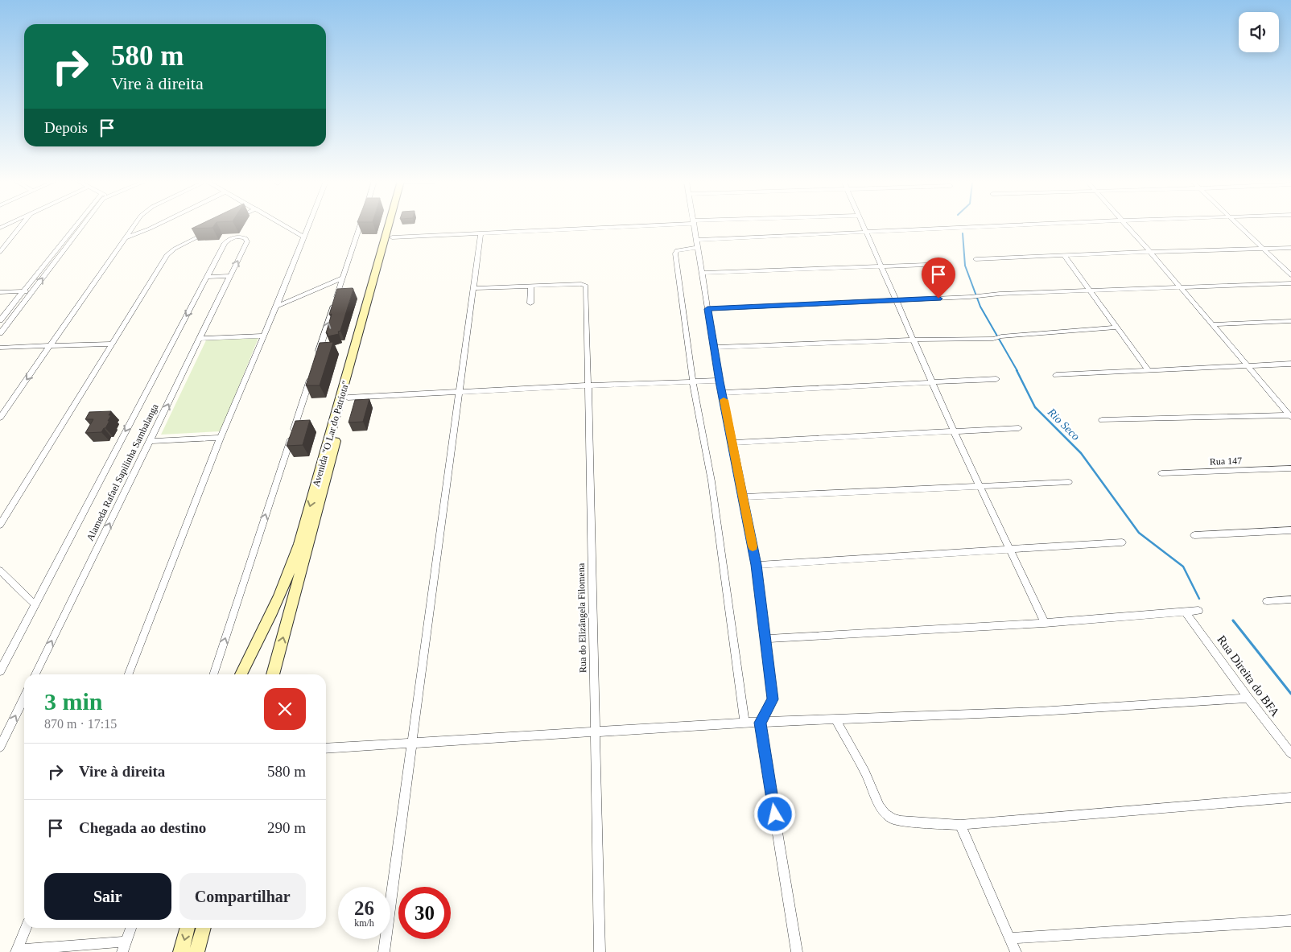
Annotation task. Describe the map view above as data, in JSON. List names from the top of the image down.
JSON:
{
  "streets": {
    "main road": ["Avenida \"O Lar do Patriota\""],
    "street": [
      "Rua 147",
      "Alameda Rafael Sapilinha Sambalanga",
      "Rua do Elizângela Filomena",
      "Rua Direita do BFA"
    ]
  },
  "water": ["Rio Seco"],
  "page": {
    "turn": ["580 m", "Vire à direita"],
    "then": "Depois",
    "heading": ["3 min", "870 m · 17:15"],
    "list": [
      {
        "name": "Vire à direita",
        "value": "580 m"
      },
      {
        "name": "Chegada ao destino",
        "value": "290 m"
      }
    ],
    "buttons": ["Sair", "Compartilhar"],
    "speed": "26 km/h",
    "limit": "30"
  }
}
